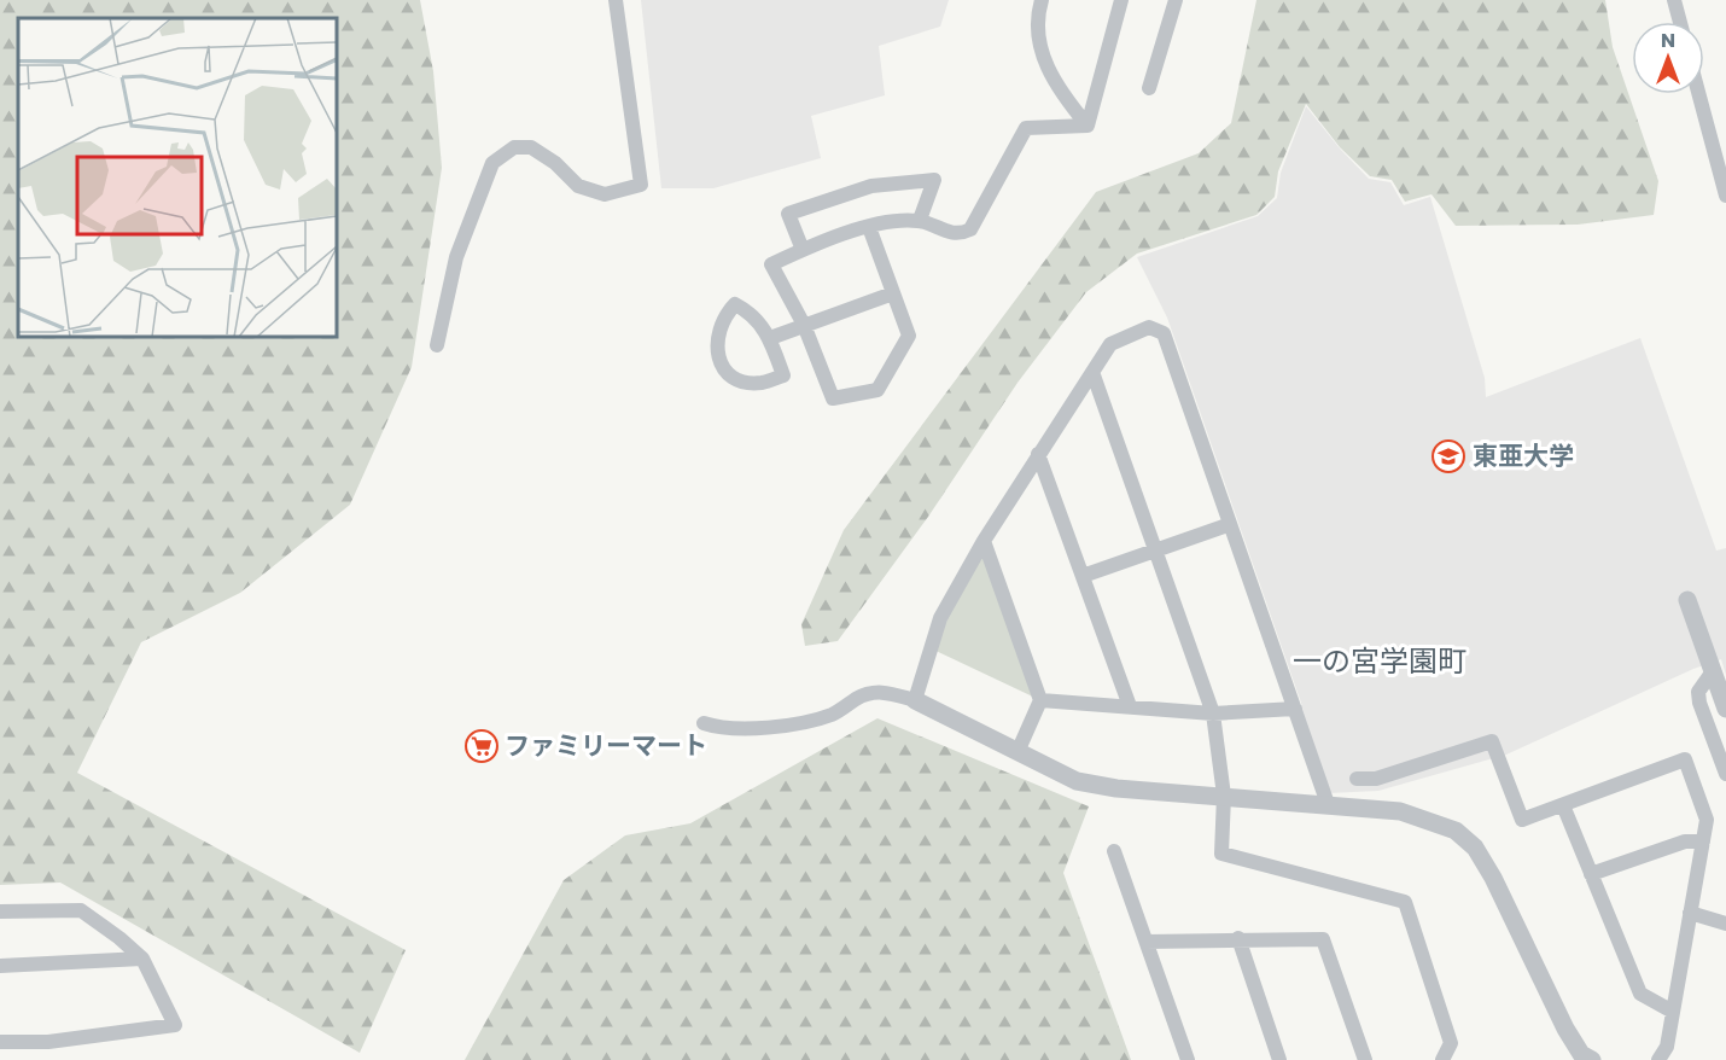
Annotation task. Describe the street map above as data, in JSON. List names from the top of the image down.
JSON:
{
  "districts": ["一の宮学園町"],
  "places": {
    "school or university": ["東亜大学"],
    "supermarket": ["ファミリーマート"]
  },
  "north": "top"
}
